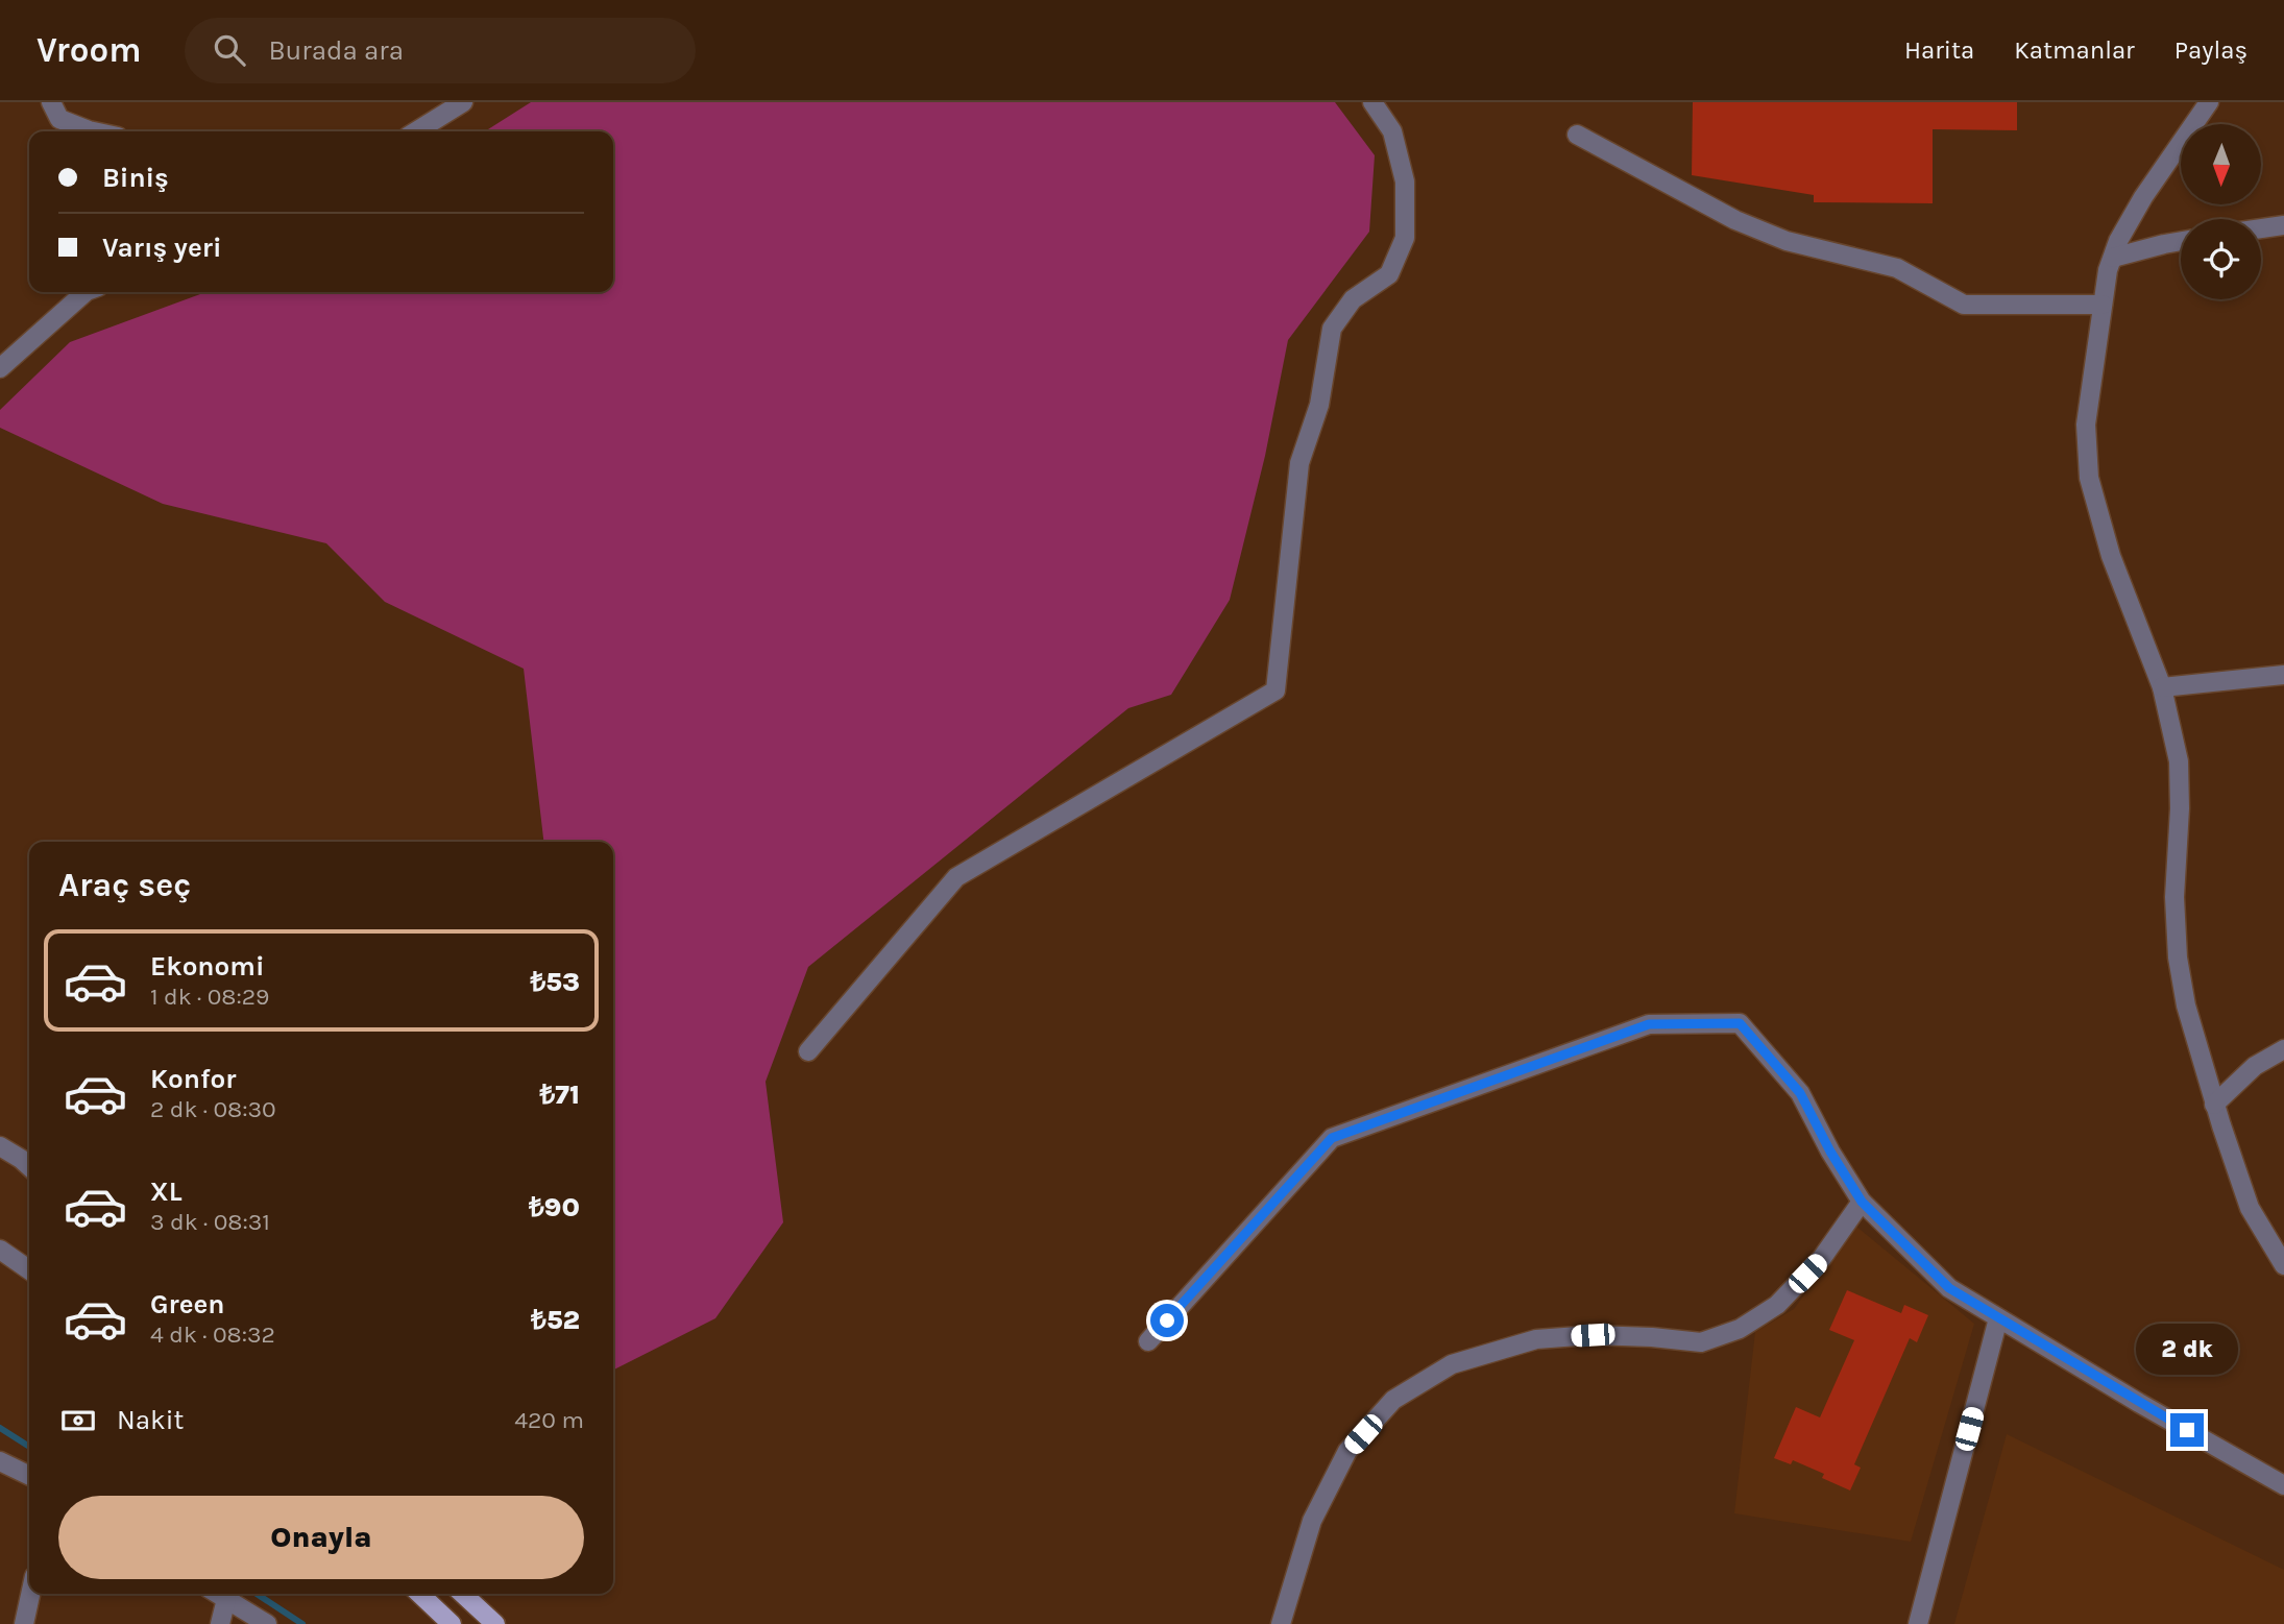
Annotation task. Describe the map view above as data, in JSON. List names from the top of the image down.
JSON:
{
  "north": "bottom",
  "page": {
    "header": "Vroom",
    "search": "Burada ara",
    "nav": ["Harita", "Katmanlar", "Paylaş"],
    "banner": ["Biniş", "Varış yeri"],
    "heading": "Araç seç",
    "list": [
      {
        "name": "Ekonomi",
        "note": "1 dk · 08:29",
        "value": "₺53"
      },
      {
        "name": "Konfor",
        "note": "2 dk · 08:30",
        "value": "₺71"
      },
      {
        "name": "XL",
        "note": "3 dk · 08:31",
        "value": "₺90"
      },
      {
        "name": "Green",
        "note": "4 dk · 08:32",
        "value": "₺52"
      }
    ],
    "bubble": "2 dk",
    "pay": ["Nakit", "420 m"],
    "buttons": "Onayla"
  }
}
